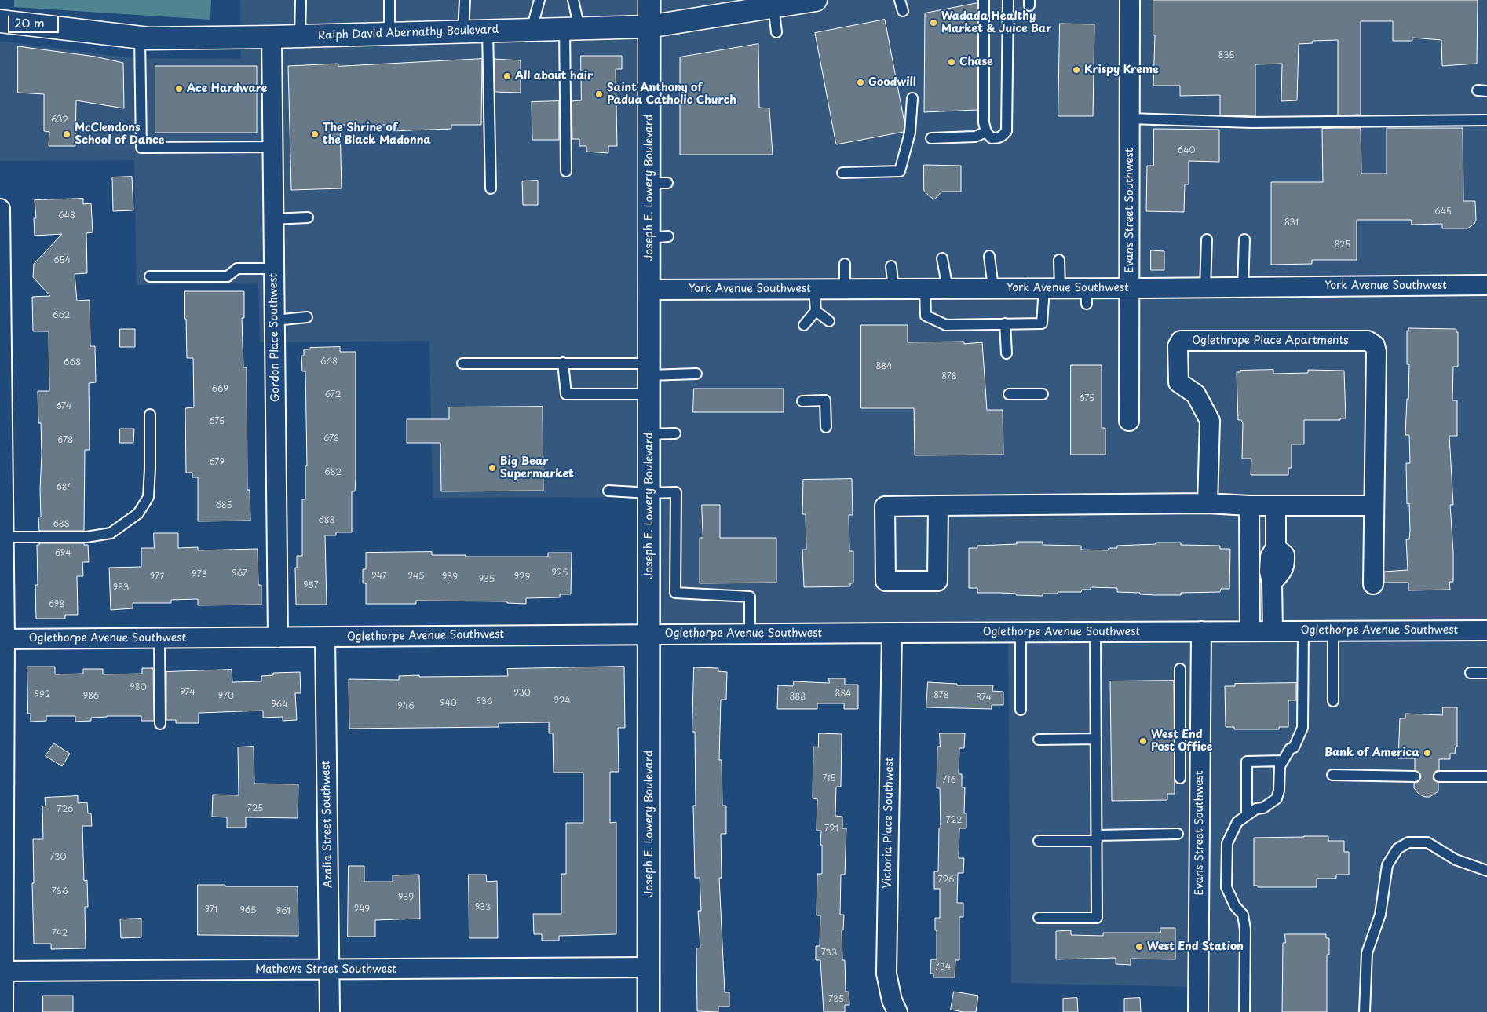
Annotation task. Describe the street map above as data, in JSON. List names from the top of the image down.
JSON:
{
  "streets": {
    "street": [
      "Ralph David Abernathy Boulevard",
      "Joseph E. Lowery Boulevard",
      "Evans Street Southwest",
      "York Avenue Southwest",
      "Gordon Place Southwest",
      "Oglethrope Place Apartments",
      "Oglethorpe Avenue Southwest",
      "Victoria Place Southwest",
      "Azalia Street Southwest",
      "Mathews Street Southwest"
    ]
  },
  "crossings": [
    ["Ralph David Abernathy Boulevard", "Joseph E. Lowery Boulevard"],
    ["Ralph David Abernathy Boulevard", "Gordon Place Southwest"],
    ["Joseph E. Lowery Boulevard", "York Avenue Southwest"],
    ["Joseph E. Lowery Boulevard", "Oglethorpe Avenue Southwest"],
    ["Joseph E. Lowery Boulevard", "Mathews Street Southwest"],
    ["Evans Street Southwest", "York Avenue Southwest"],
    ["Evans Street Southwest", "Oglethorpe Avenue Southwest"],
    ["Gordon Place Southwest", "Oglethorpe Avenue Southwest"],
    ["Oglethorpe Avenue Southwest", "Victoria Place Southwest"],
    ["Oglethorpe Avenue Southwest", "Azalia Street Southwest"],
    ["Azalia Street Southwest", "Mathews Street Southwest"]
  ],
  "places": [
    "Wadada Healthy Market & Juice Bar",
    "Chase",
    "Krispy Kreme",
    "All about hair",
    "Goodwill",
    "Ace Hardware",
    "Saint Anthony of Padua Catholic Church",
    "McClendons School of Dance",
    "The Shrine of the Black Madonna",
    "Big Bear Supermarket",
    "West End Post Office",
    "Bank of America",
    "West End Station"
  ],
  "house_numbers": [
    "835",
    "632",
    "640",
    "645",
    "648",
    "831",
    "825",
    "654",
    "662",
    "668",
    "668",
    "884",
    "878",
    "669",
    "672",
    "675",
    "674",
    "675",
    "678",
    "678",
    "679",
    "682",
    "684",
    "685",
    "688",
    "688",
    "694",
    "925",
    "967",
    "973",
    "947",
    "945",
    "977",
    "939",
    "929",
    "935",
    "957",
    "983",
    "698",
    "980",
    "974",
    "930",
    "884",
    "992",
    "878",
    "986",
    "970",
    "888",
    "874",
    "924",
    "936",
    "940",
    "964",
    "946",
    "715",
    "716",
    "725",
    "726",
    "722",
    "721",
    "730",
    "726",
    "736",
    "939",
    "933",
    "949",
    "971",
    "965",
    "961",
    "742",
    "733",
    "734",
    "735"
  ],
  "scale_bar": "20 m"
}
